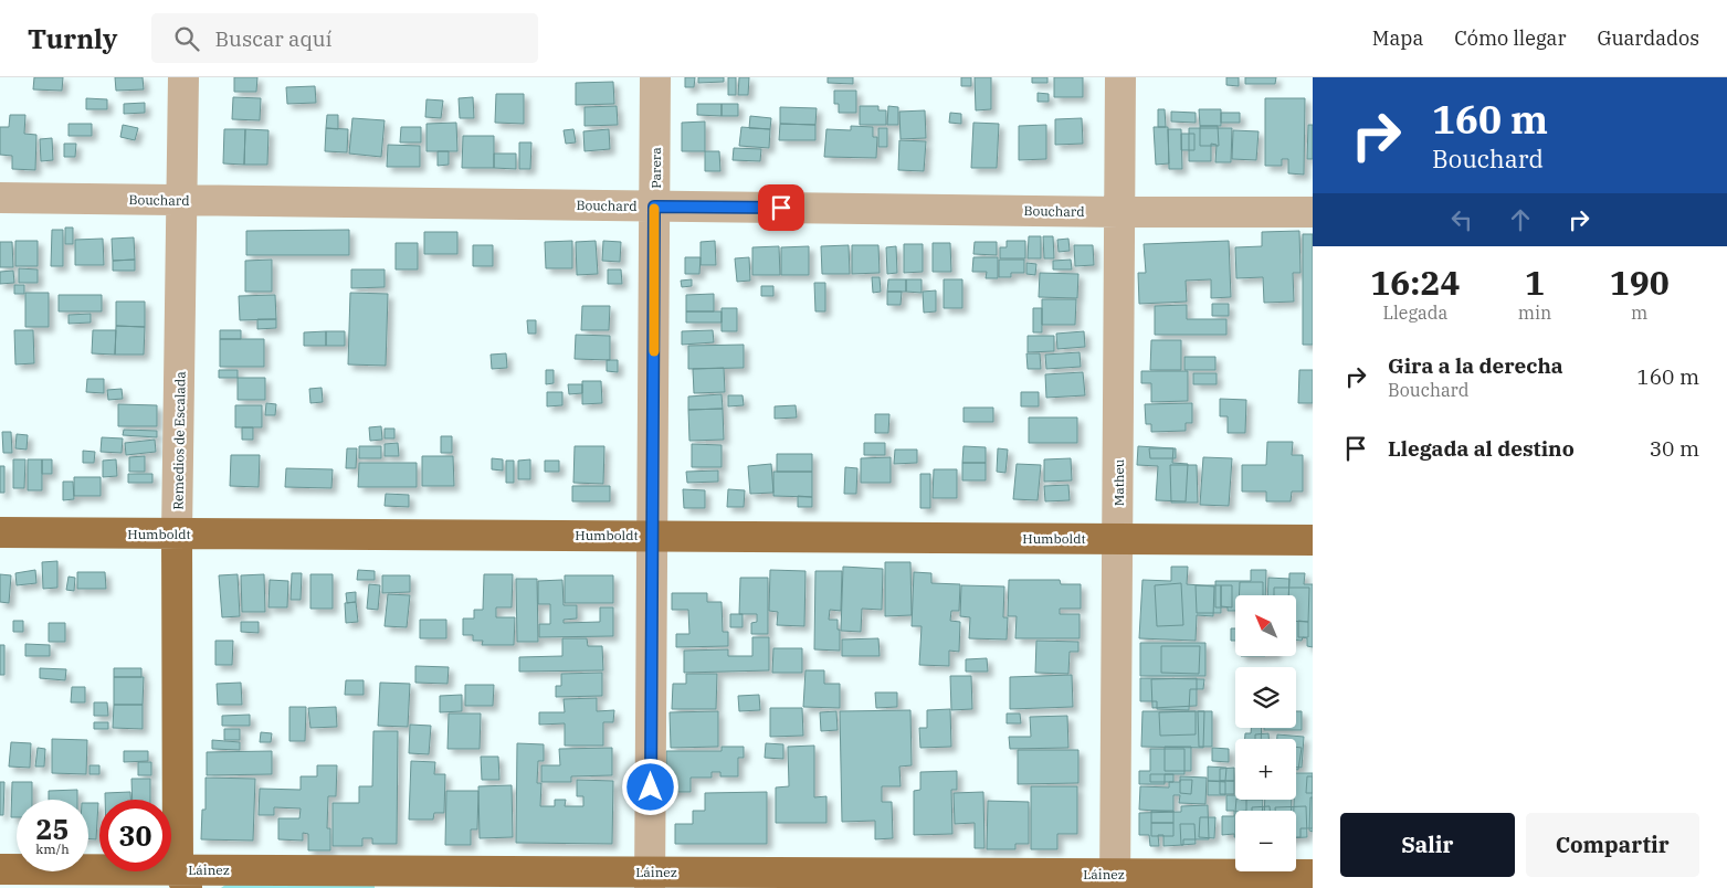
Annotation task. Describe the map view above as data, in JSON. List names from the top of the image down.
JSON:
{
  "streets": {
    "main road": ["Remedios de Escalada", "Humboldt", "Láinez"],
    "street": ["Parera", "Bouchard", "Matheu"]
  },
  "crossings": [
    ["Parera", "Bouchard"],
    ["Parera", "Humboldt"],
    ["Parera", "Láinez"],
    ["Bouchard", "Remedios de Escalada"],
    ["Bouchard", "Matheu"],
    ["Remedios de Escalada", "Humboldt"],
    ["Remedios de Escalada", "Láinez"],
    ["Matheu", "Humboldt"],
    ["Matheu", "Láinez"]
  ],
  "north": "top left",
  "page": {
    "header": "Turnly",
    "search": "Buscar aquí",
    "nav": ["Mapa", "Cómo llegar", "Guardados"],
    "turn": ["160 m", "Bouchard"],
    "eta": [
      "16:24",
      "Llegada",
      "1",
      "min",
      "190",
      "m"
    ],
    "list": [
      {
        "name": "Gira a la derecha",
        "note": "Bouchard",
        "value": "160 m"
      },
      {
        "name": "Llegada al destino",
        "value": "30 m"
      }
    ],
    "map_buttons": ["+", "−"],
    "speed": "25 km/h",
    "limit": "30",
    "buttons": ["Salir", "Compartir"]
  }
}
